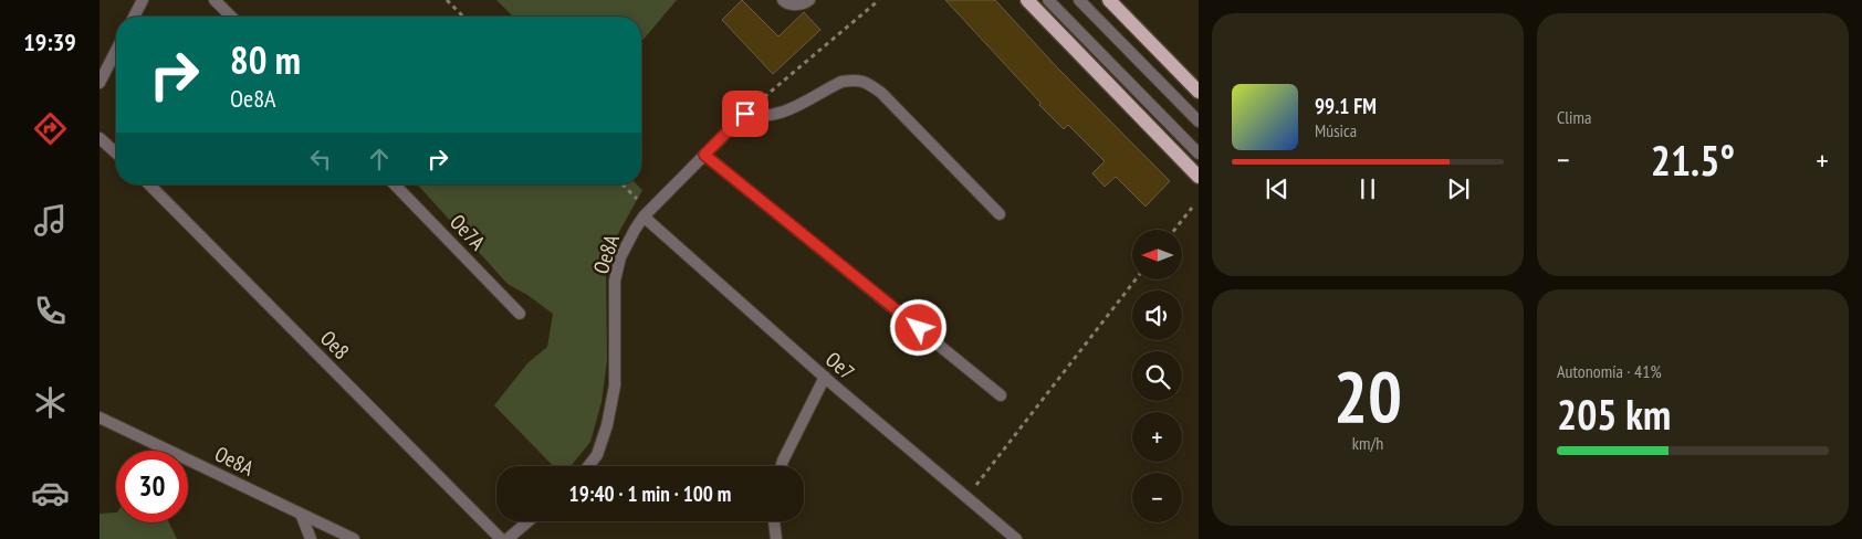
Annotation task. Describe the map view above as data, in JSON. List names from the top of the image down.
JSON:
{
  "streets": {
    "street": [
      "Oe7A",
      "Oe8A",
      "Oe8",
      "Oe7"
    ]
  },
  "crossings": [
    ["Oe8A", "Oe7"]
  ],
  "north": "left",
  "page": {
    "tabs": "19:39",
    "tile": [
      "Clima",
      ["20", "km/h"],
      ["Autonomía · 41%", "205 km"]
    ],
    "turn": ["80 m", "Oe8A"],
    "song": ["99.1 FM", "Música"],
    "heat": ["−", "21.5°", "+"],
    "map_buttons": ["+", "−"],
    "limit": "30",
    "trip": "19:40 · 1 min · 100 m"
  }
}
